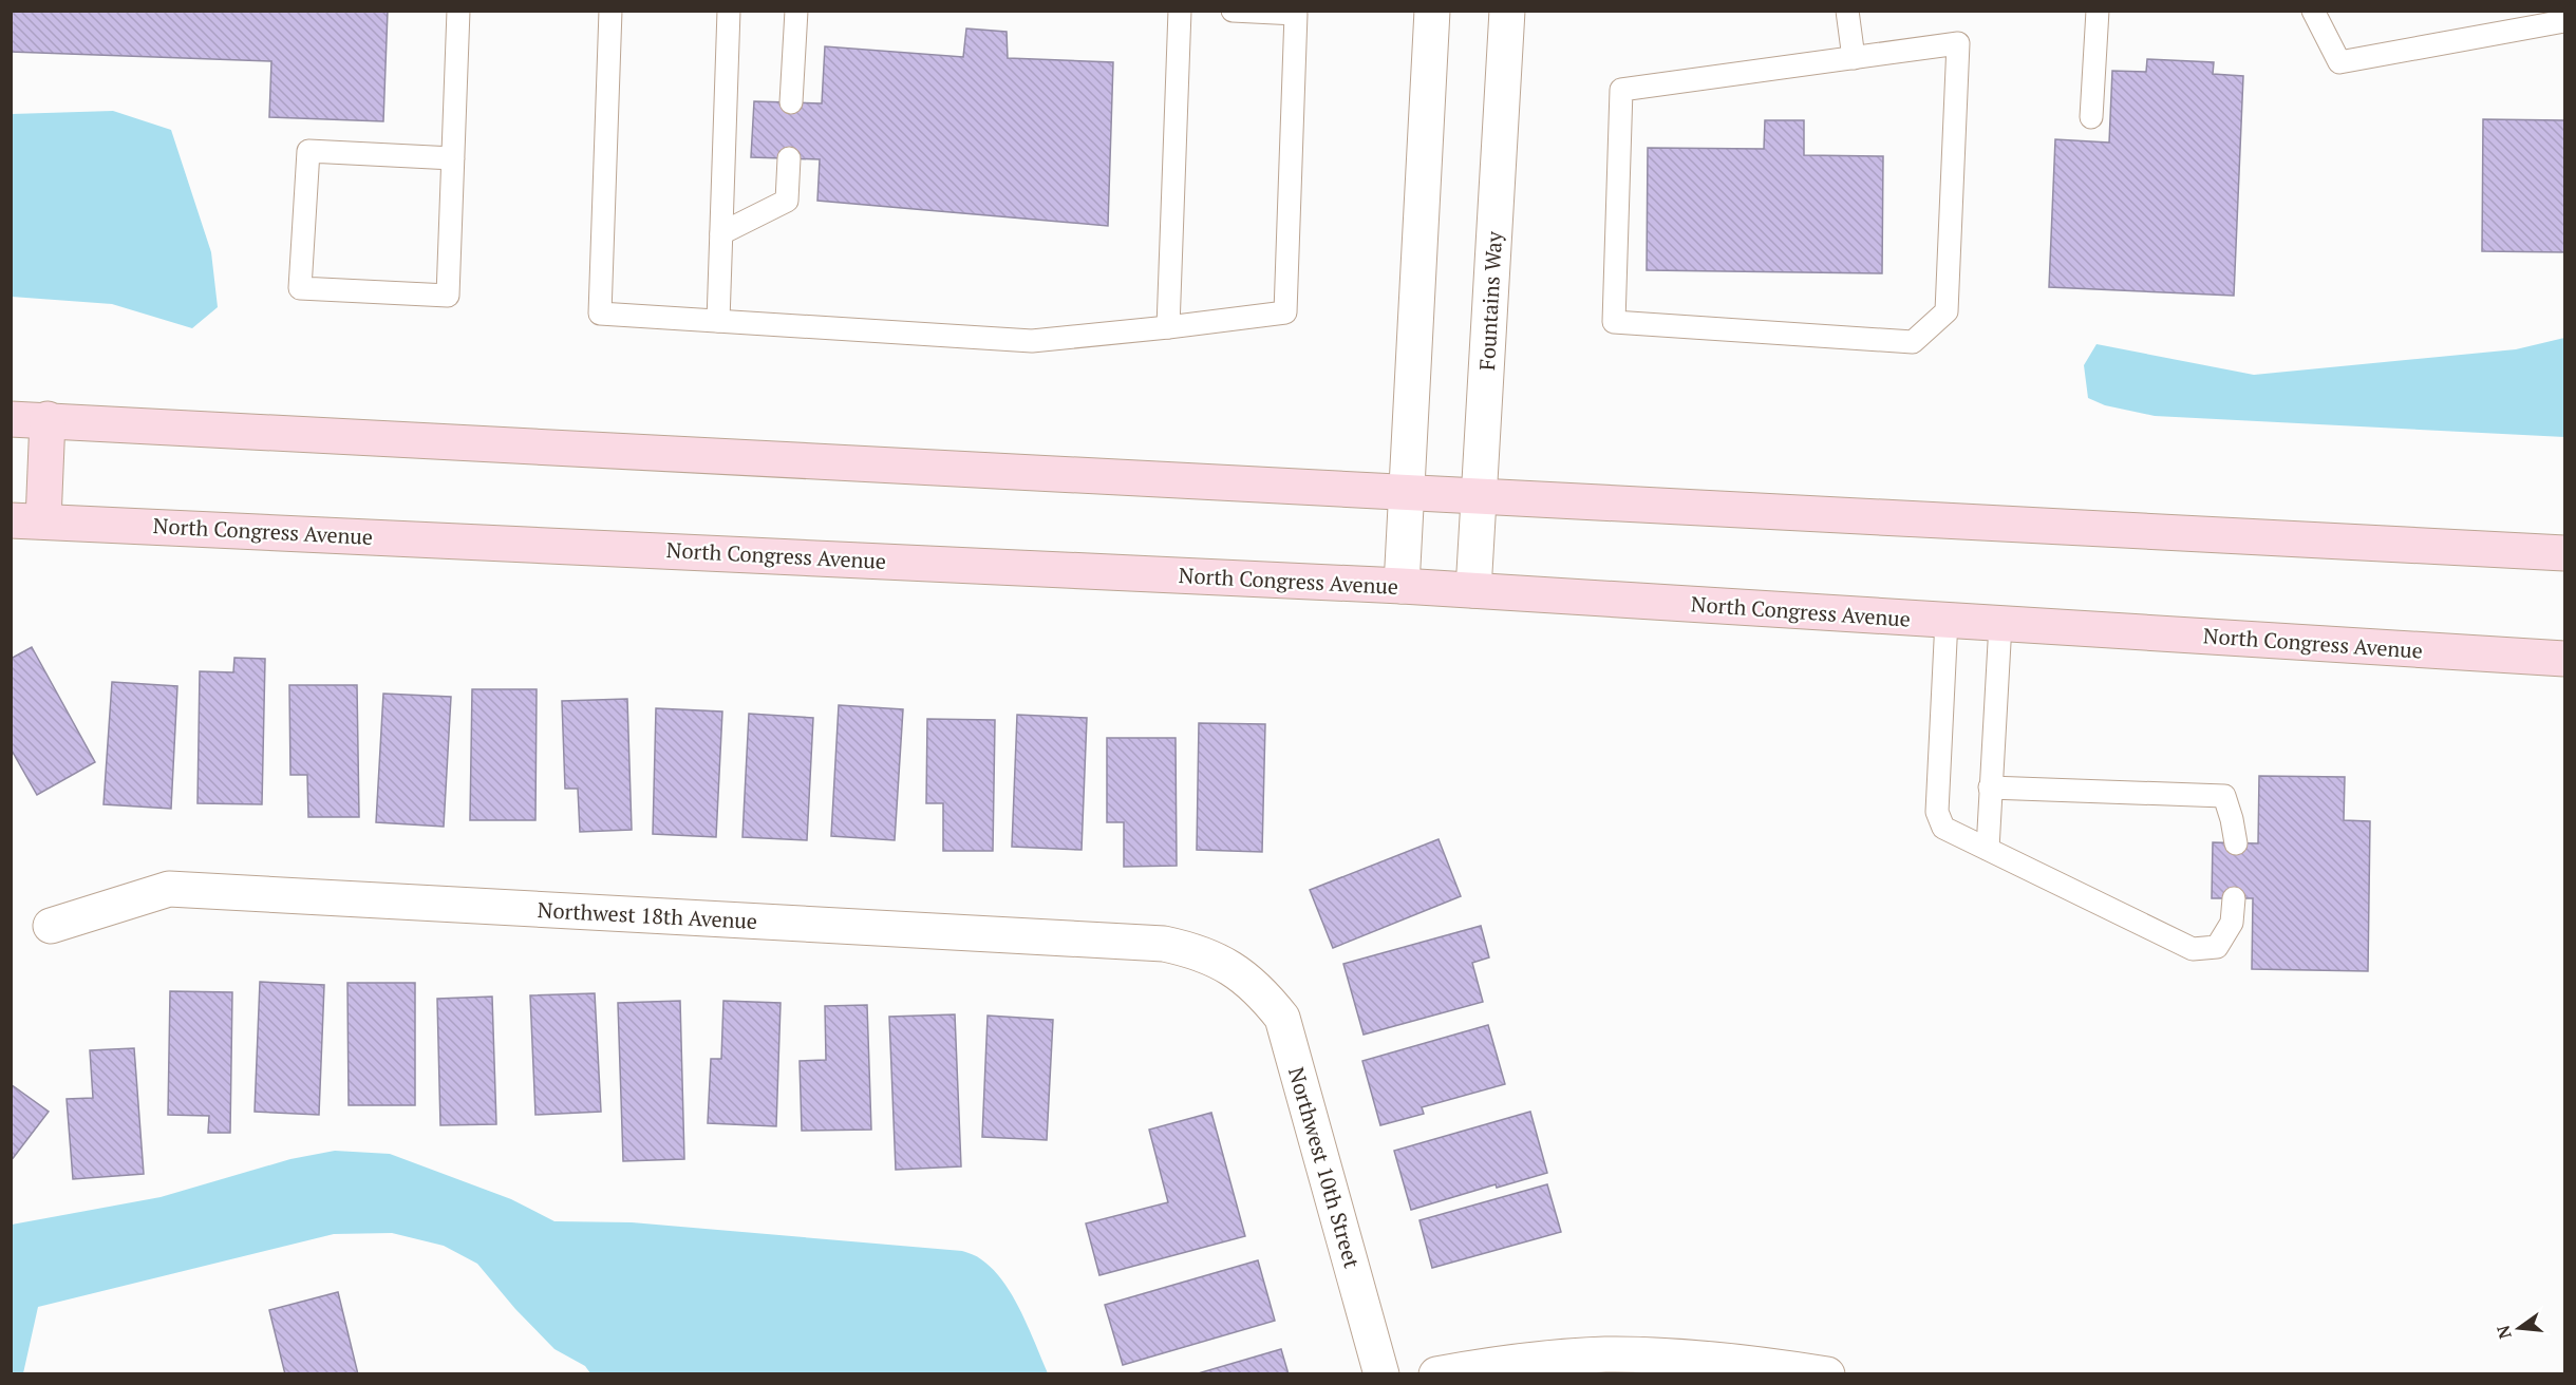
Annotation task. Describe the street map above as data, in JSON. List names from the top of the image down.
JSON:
{
  "streets": {
    "main road": ["North Congress Avenue"],
    "street": ["Fountains Way", "Northwest 18th Avenue", "Northwest 10th Street"]
  },
  "crossings": [
    ["Fountains Way", "North Congress Avenue"],
    ["Northwest 18th Avenue", "Northwest 10th Street"]
  ],
  "north": "left"
}
